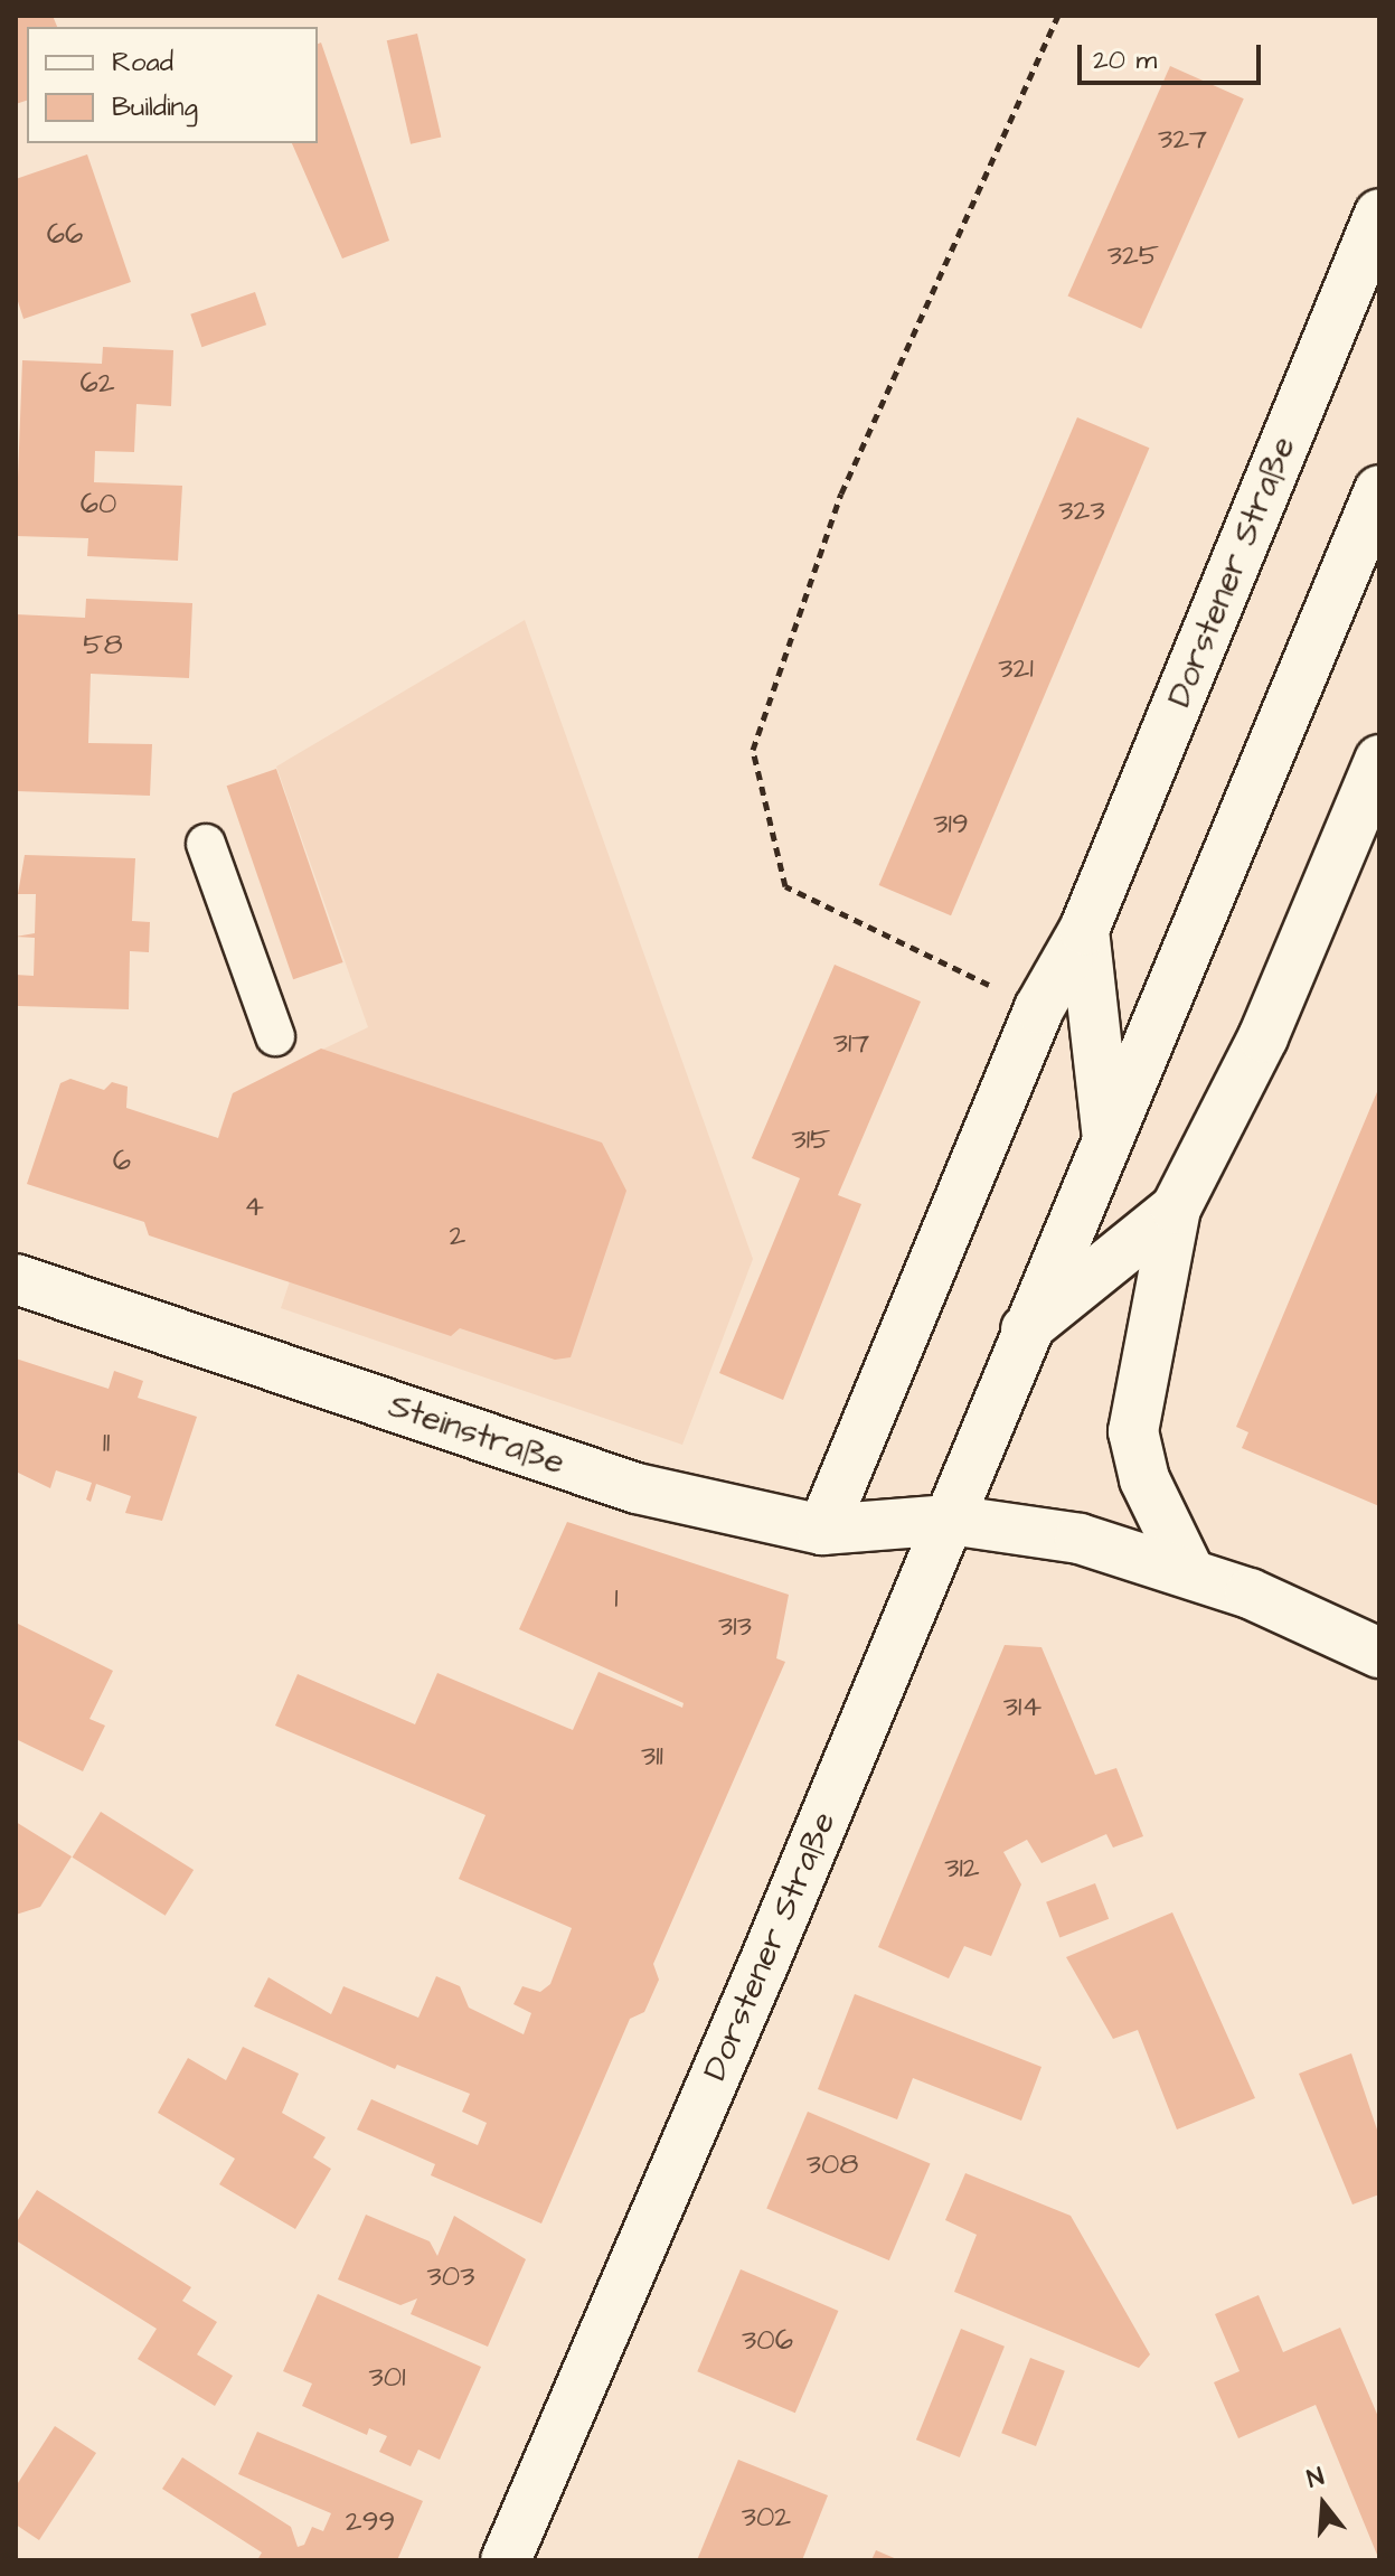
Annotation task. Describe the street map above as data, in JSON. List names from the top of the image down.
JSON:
{
  "streets": {
    "street": ["Dorstener Straße", "Steinstraße"]
  },
  "crossings": [
    ["Dorstener Straße", "Steinstraße"]
  ],
  "house_numbers": [
    "327",
    "66",
    "325",
    "62",
    "60",
    "323",
    "58",
    "321",
    "319",
    "317",
    "315",
    "6",
    "4",
    "2",
    "11",
    "1",
    "313",
    "314",
    "311",
    "312",
    "308",
    "303",
    "306",
    "301",
    "302",
    "299"
  ],
  "legend": ["Road", "Building"],
  "scale_bar": "20 m",
  "north": "top"
}
